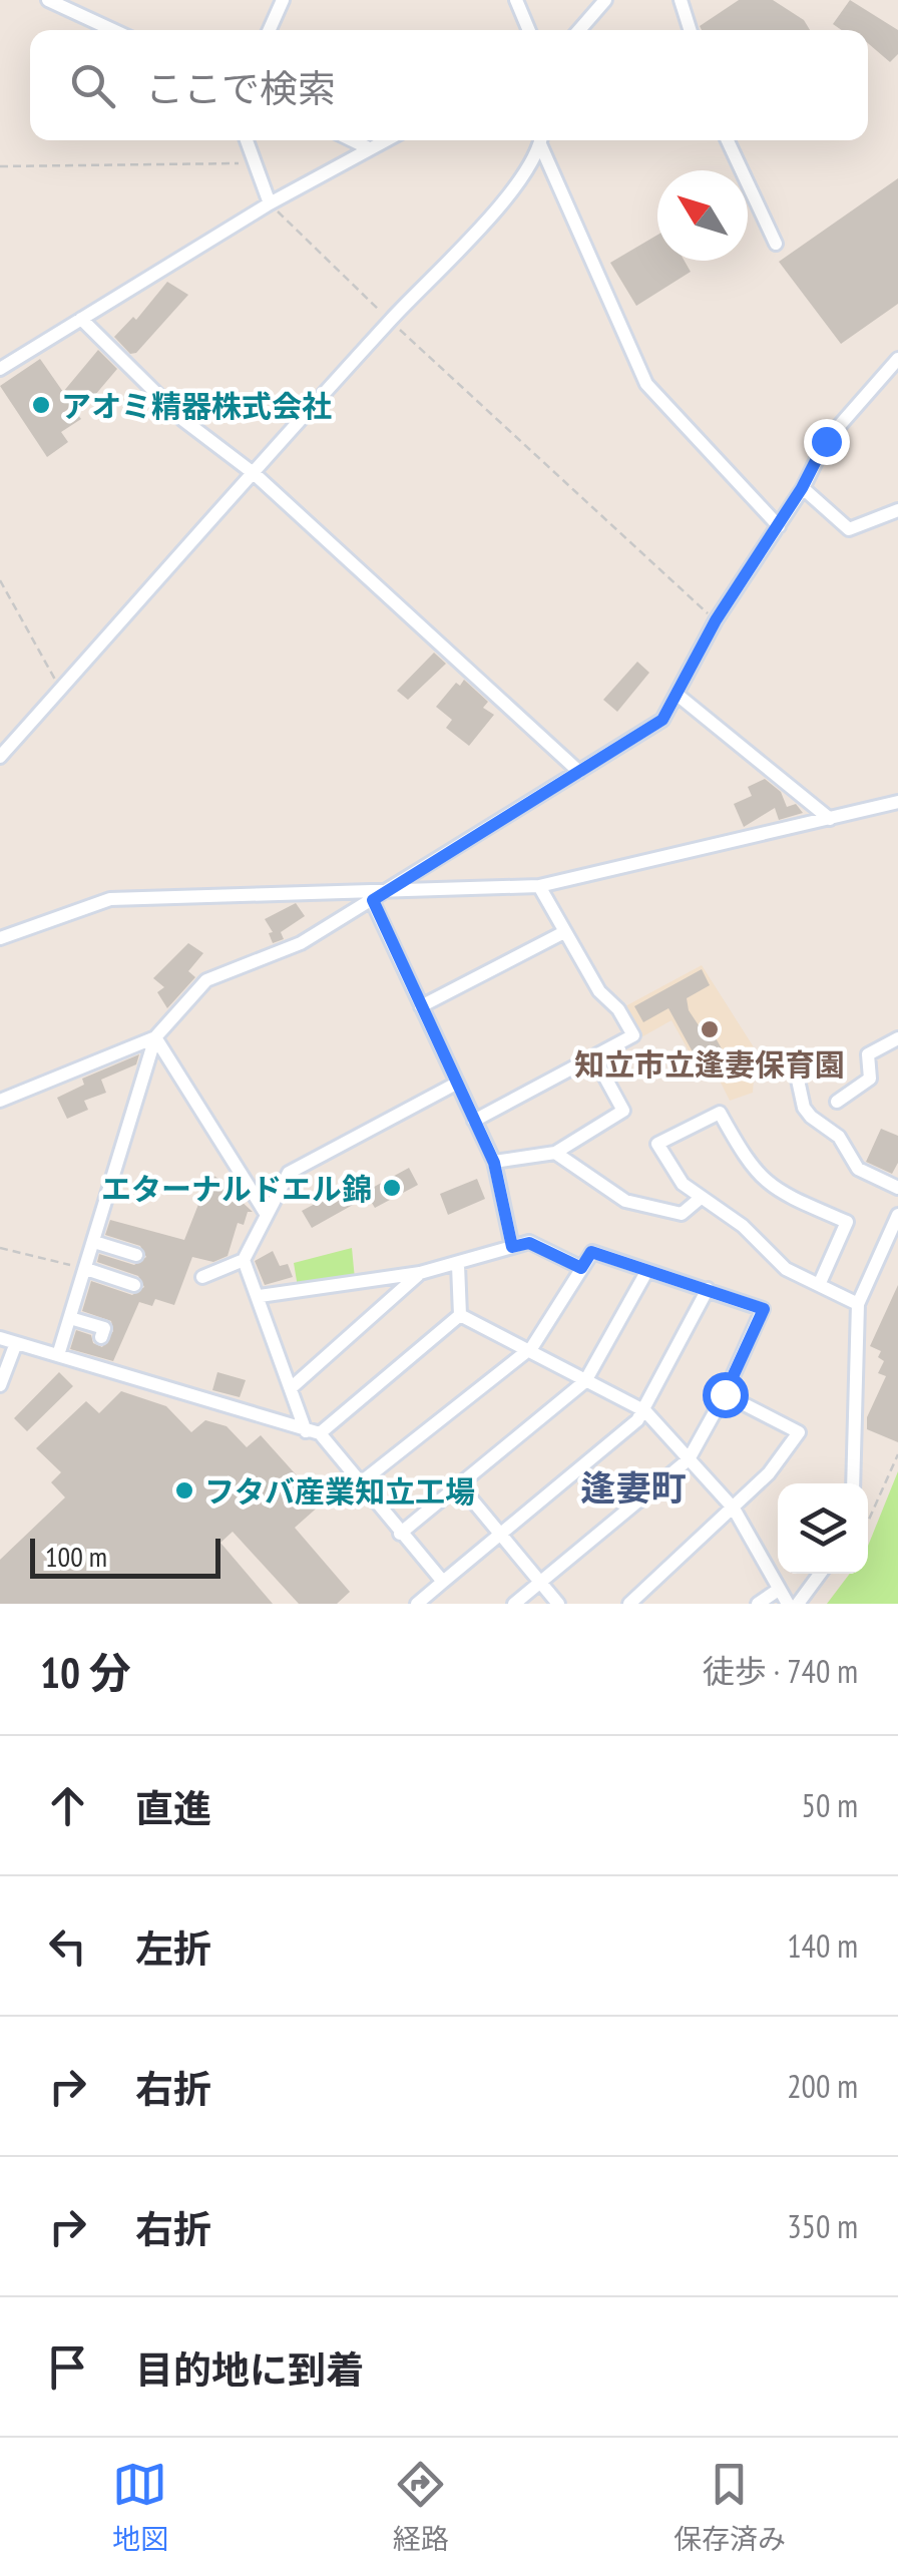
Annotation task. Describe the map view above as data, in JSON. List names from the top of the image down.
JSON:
{
  "districts": ["逢妻町"],
  "places": [
    "アオミ精器株式会社",
    "知立市立逢妻保育園",
    "エターナルドエル錦",
    "フタバ産業知立工場"
  ],
  "scale_bar": "100 m",
  "north": "top left",
  "page": {
    "search": "ここで検索",
    "scale": "100 m",
    "heading": ["10 分", "徒歩 · 740 m"],
    "list": [
      ["直進", "50 m"],
      ["左折", "140 m"],
      ["右折", "200 m"],
      ["右折", "350 m"],
      "目的地に到着"
    ],
    "nav": ["地図", "経路", "保存済み"]
  }
}
